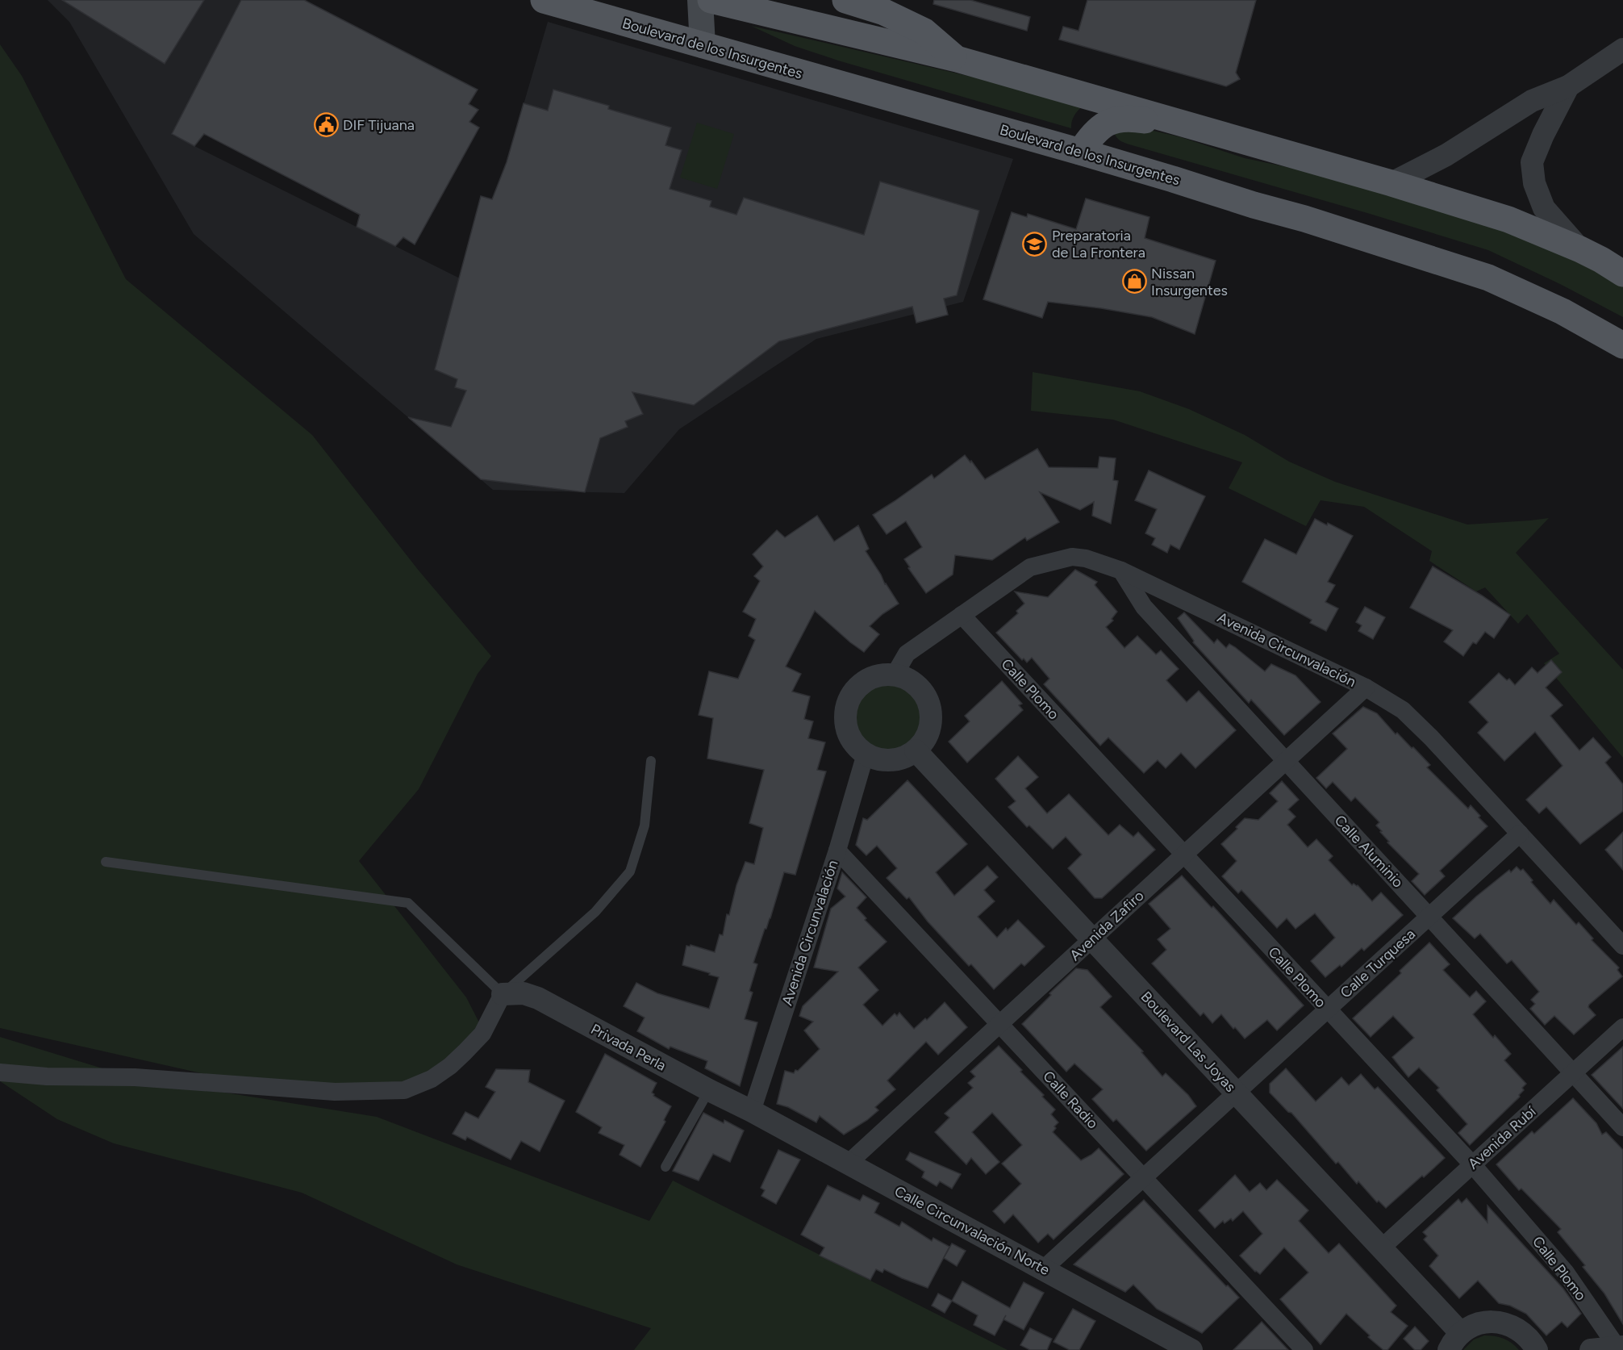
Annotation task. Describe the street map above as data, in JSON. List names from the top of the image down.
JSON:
{
  "streets": {
    "main road": ["Boulevard de los Insurgentes"],
    "street": [
      "Avenida Circunvalación",
      "Calle Plomo",
      "Calle Aluminio",
      "Avenida Zafiro",
      "Calle Turquesa",
      "Boulevard Las Joyas",
      "Privada Perla",
      "Calle Radio",
      "Avenida Rubí",
      "Calle Circunvalación Norte"
    ]
  },
  "crossings": [
    ["Avenida Circunvalación", "Calle Plomo"],
    ["Avenida Circunvalación", "Calle Aluminio"],
    ["Avenida Circunvalación", "Avenida Zafiro"],
    ["Avenida Circunvalación", "Calle Turquesa"],
    ["Avenida Circunvalación", "Boulevard Las Joyas"],
    ["Avenida Circunvalación", "Privada Perla"],
    ["Avenida Circunvalación", "Calle Radio"],
    ["Avenida Circunvalación", "Calle Circunvalación Norte"],
    ["Calle Plomo", "Avenida Zafiro"],
    ["Calle Plomo", "Calle Turquesa"],
    ["Calle Plomo", "Avenida Rubí"],
    ["Calle Aluminio", "Avenida Zafiro"],
    ["Calle Aluminio", "Calle Turquesa"],
    ["Calle Aluminio", "Avenida Rubí"],
    ["Avenida Zafiro", "Boulevard Las Joyas"],
    ["Avenida Zafiro", "Calle Radio"],
    ["Avenida Zafiro", "Calle Circunvalación Norte"],
    ["Calle Turquesa", "Boulevard Las Joyas"],
    ["Calle Turquesa", "Calle Radio"],
    ["Calle Turquesa", "Calle Circunvalación Norte"],
    ["Boulevard Las Joyas", "Avenida Rubí"],
    ["Privada Perla", "Calle Circunvalación Norte"]
  ],
  "places": {
    "public building": ["DIF Tijuana"],
    "school or university": ["Preparatoria de La Frontera"],
    "shop": ["Nissan Insurgentes"]
  }
}
